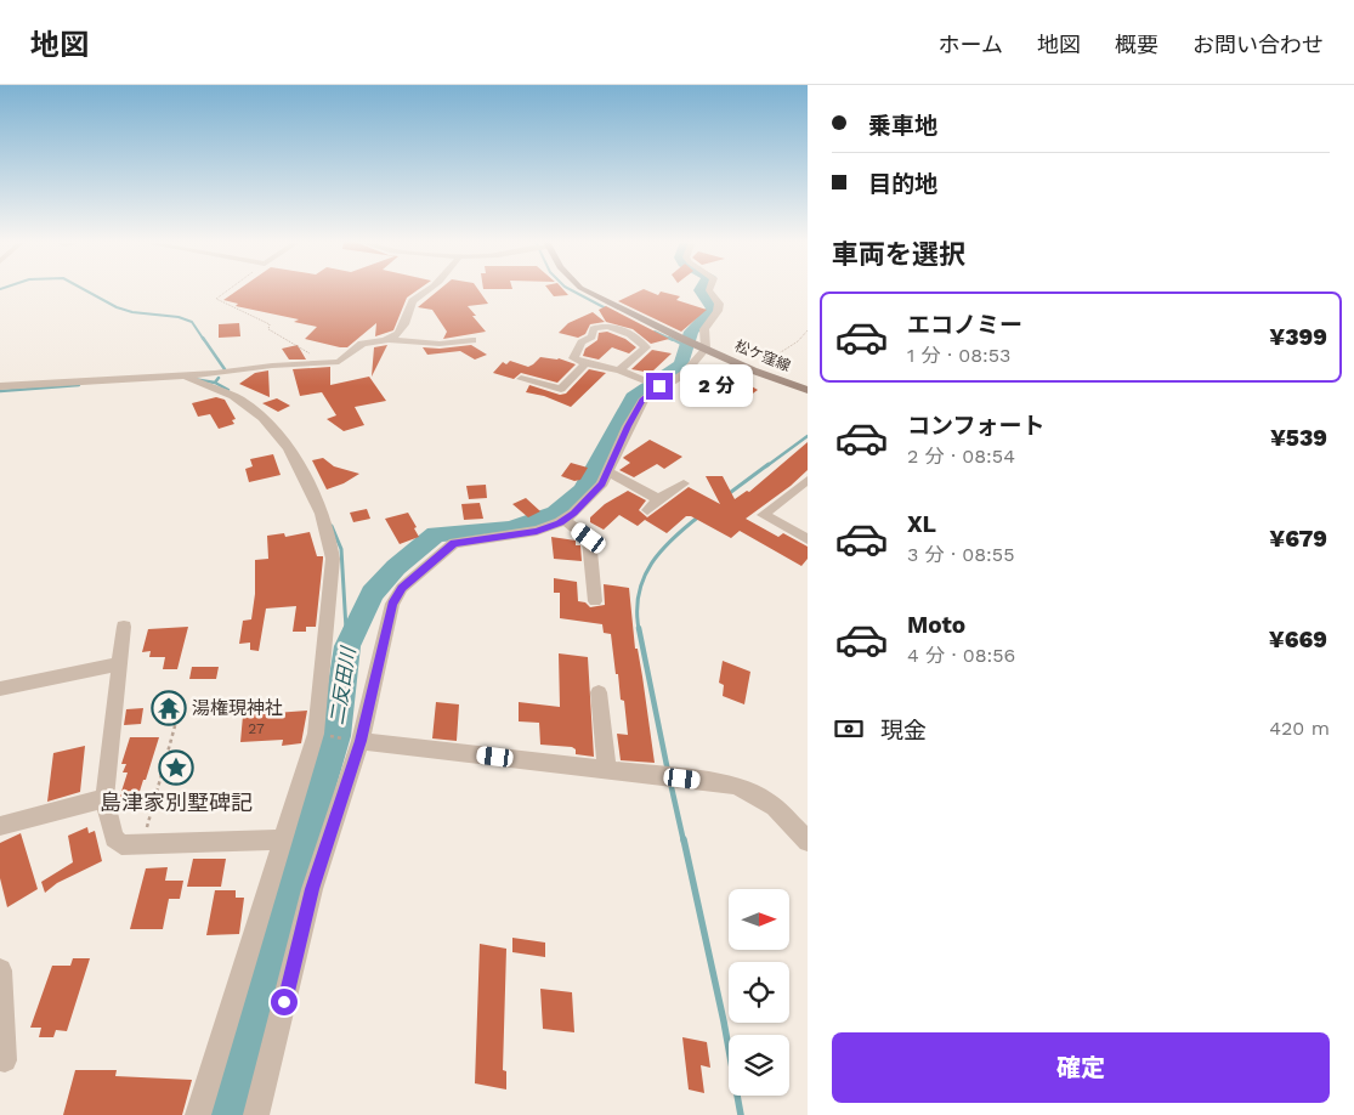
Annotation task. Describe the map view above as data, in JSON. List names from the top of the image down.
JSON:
{
  "streets": {
    "street": ["松ケ窪線"]
  },
  "water": ["二反田川"],
  "places": {
    "temple": ["湯権現神社"],
    "place": ["島津家別墅碑記"]
  },
  "house_numbers": ["27"],
  "north": "right",
  "page": {
    "header": "地図",
    "nav": [
      "ホーム",
      "地図",
      "概要",
      "お問い合わせ"
    ],
    "banner": ["乗車地", "目的地"],
    "heading": "車両を選択",
    "list": [
      {
        "name": "エコノミー",
        "note": "1 分 · 08:53",
        "value": "¥399"
      },
      {
        "name": "コンフォート",
        "note": "2 分 · 08:54",
        "value": "¥539"
      },
      {
        "name": "XL",
        "note": "3 分 · 08:55",
        "value": "¥679"
      },
      {
        "name": "Moto",
        "note": "4 分 · 08:56",
        "value": "¥669"
      }
    ],
    "bubble": "2 分",
    "pay": ["現金", "420 m"],
    "buttons": "確定"
  }
}
